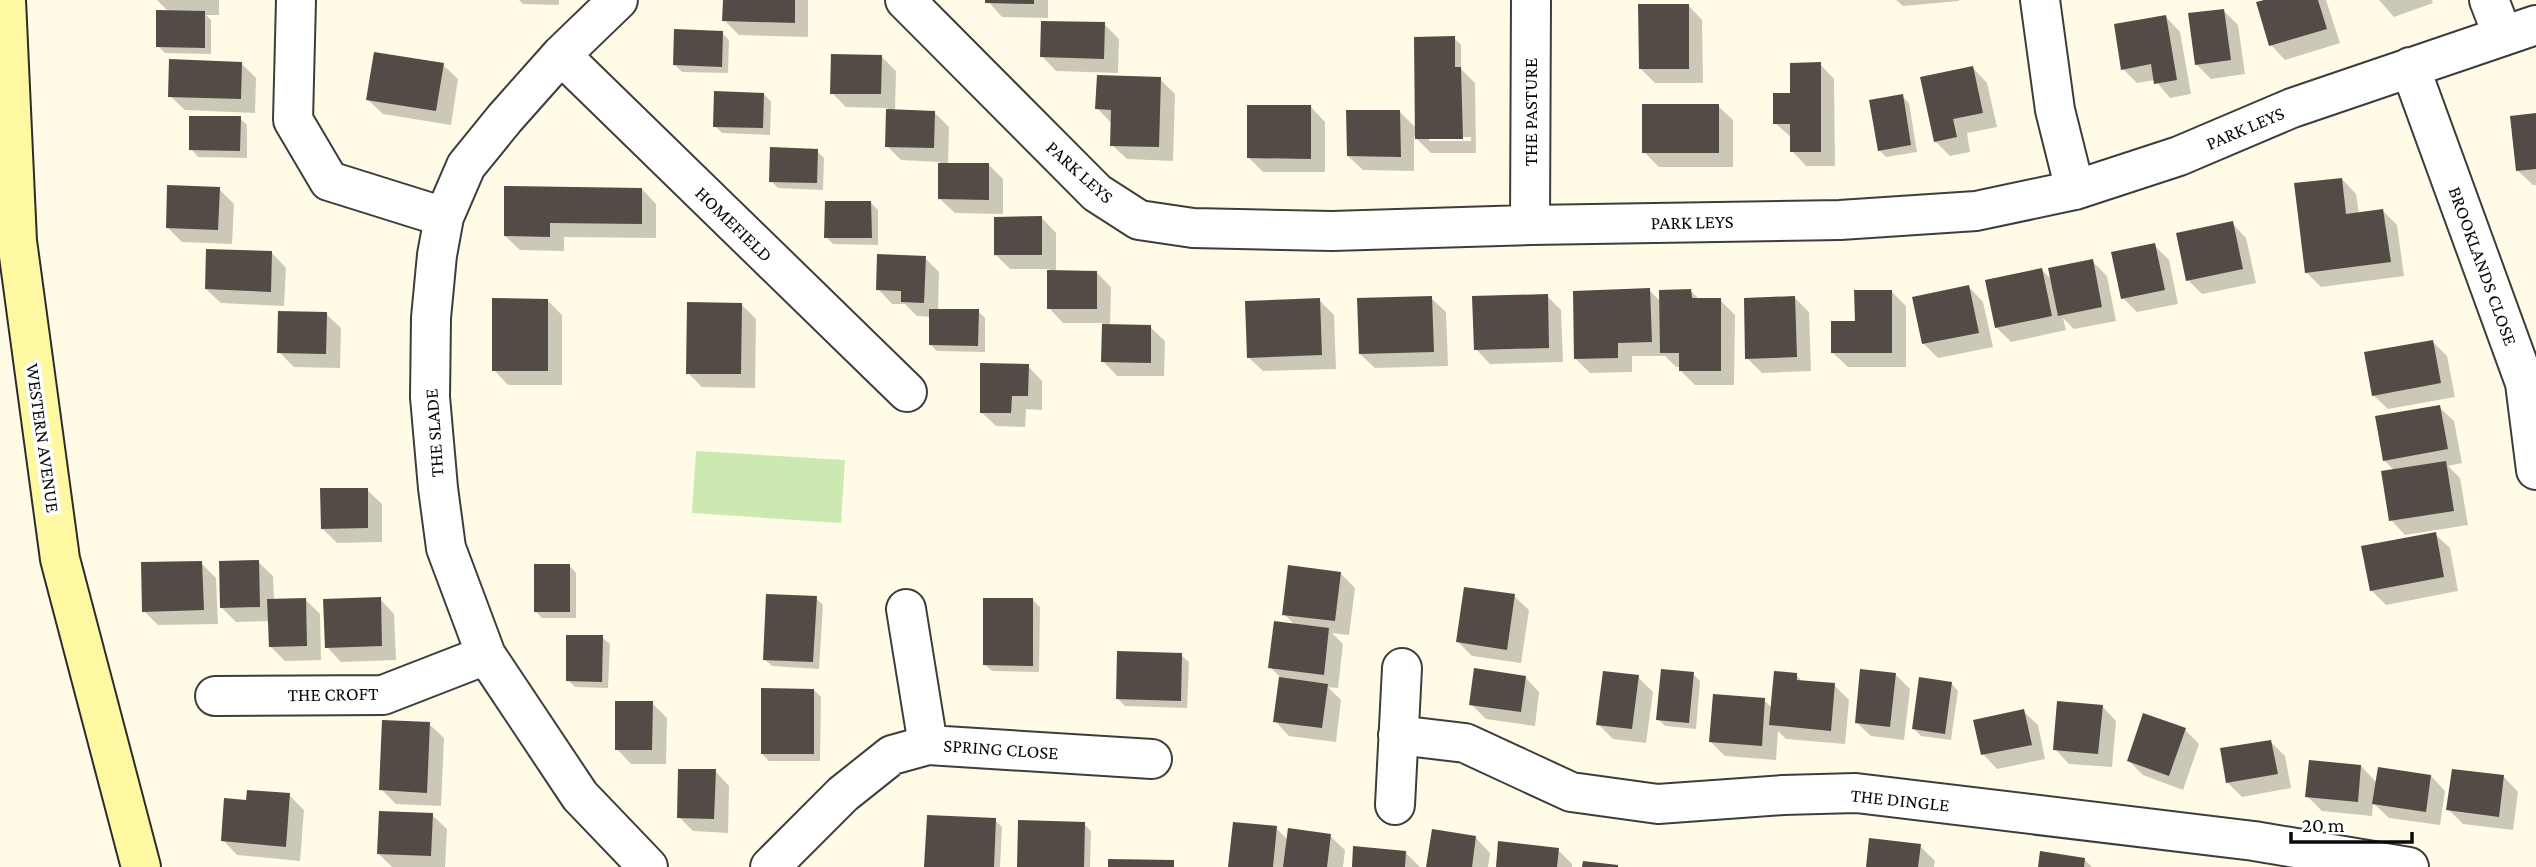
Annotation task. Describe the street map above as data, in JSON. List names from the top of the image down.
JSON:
{
  "streets": {
    "street": [
      "THE PASTURE",
      "PARK LEYS",
      "HOMEFIELD",
      "BROOKLANDS CLOSE",
      "THE SLADE",
      "WESTERN AVENUE",
      "THE CROFT",
      "SPRING CLOSE",
      "THE DINGLE"
    ]
  },
  "crossings": [
    ["THE PASTURE", "PARK LEYS"],
    ["PARK LEYS", "BROOKLANDS CLOSE"],
    ["HOMEFIELD", "THE SLADE"],
    ["THE SLADE", "THE CROFT"]
  ],
  "scale_bar": "20 m"
}
